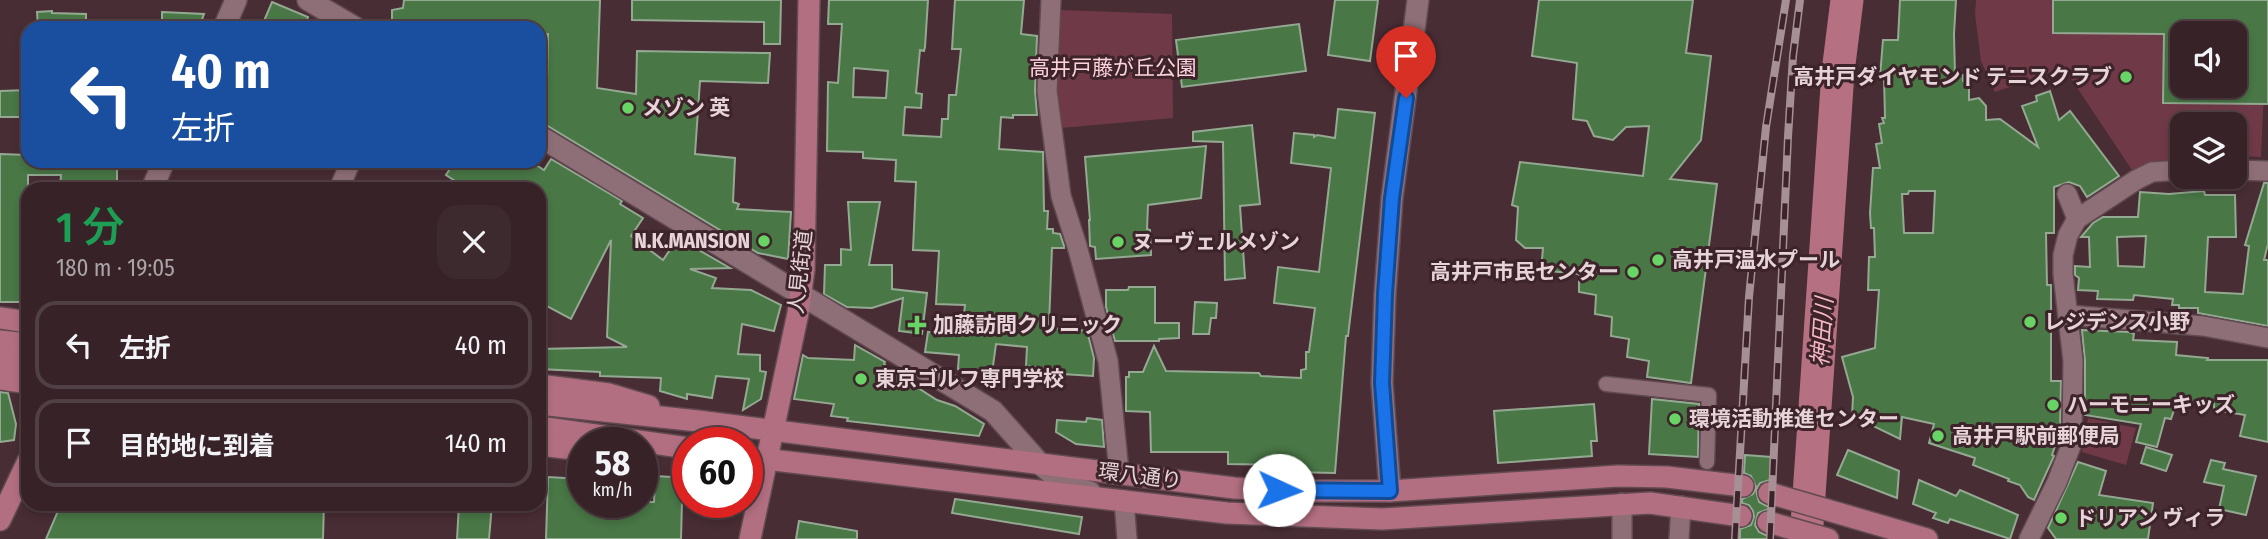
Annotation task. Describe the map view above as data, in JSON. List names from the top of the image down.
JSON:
{
  "streets": {
    "main road": ["人見街道", "環八通り"]
  },
  "crossings": [
    ["人見街道", "環八通り"]
  ],
  "water": ["神田川"],
  "parks": ["高井戸藤が丘公園"],
  "places": {
    "other": [
      "高井戸ダイヤモンド テニスクラブ",
      "メゾン 英",
      "N.K.MANSION",
      "ヌーヴェルメゾン",
      "高井戸温水プール",
      "高井戸市民センター",
      "レジデンス小野",
      "東京ゴルフ専門学校",
      "ハーモニーキッズ",
      "環境活動推進センター",
      "高井戸駅前郵便局",
      "ドリアン ヴィラ"
    ],
    "health": ["加藤訪問クリニック"]
  },
  "page": {
    "turn": ["40 m", "左折"],
    "heading": ["1 分", "180 m · 19:05"],
    "list": [
      {
        "name": "左折",
        "value": "40 m"
      },
      {
        "name": "目的地に到着",
        "value": "140 m"
      }
    ],
    "speed": "58 km/h",
    "limit": "60"
  }
}
